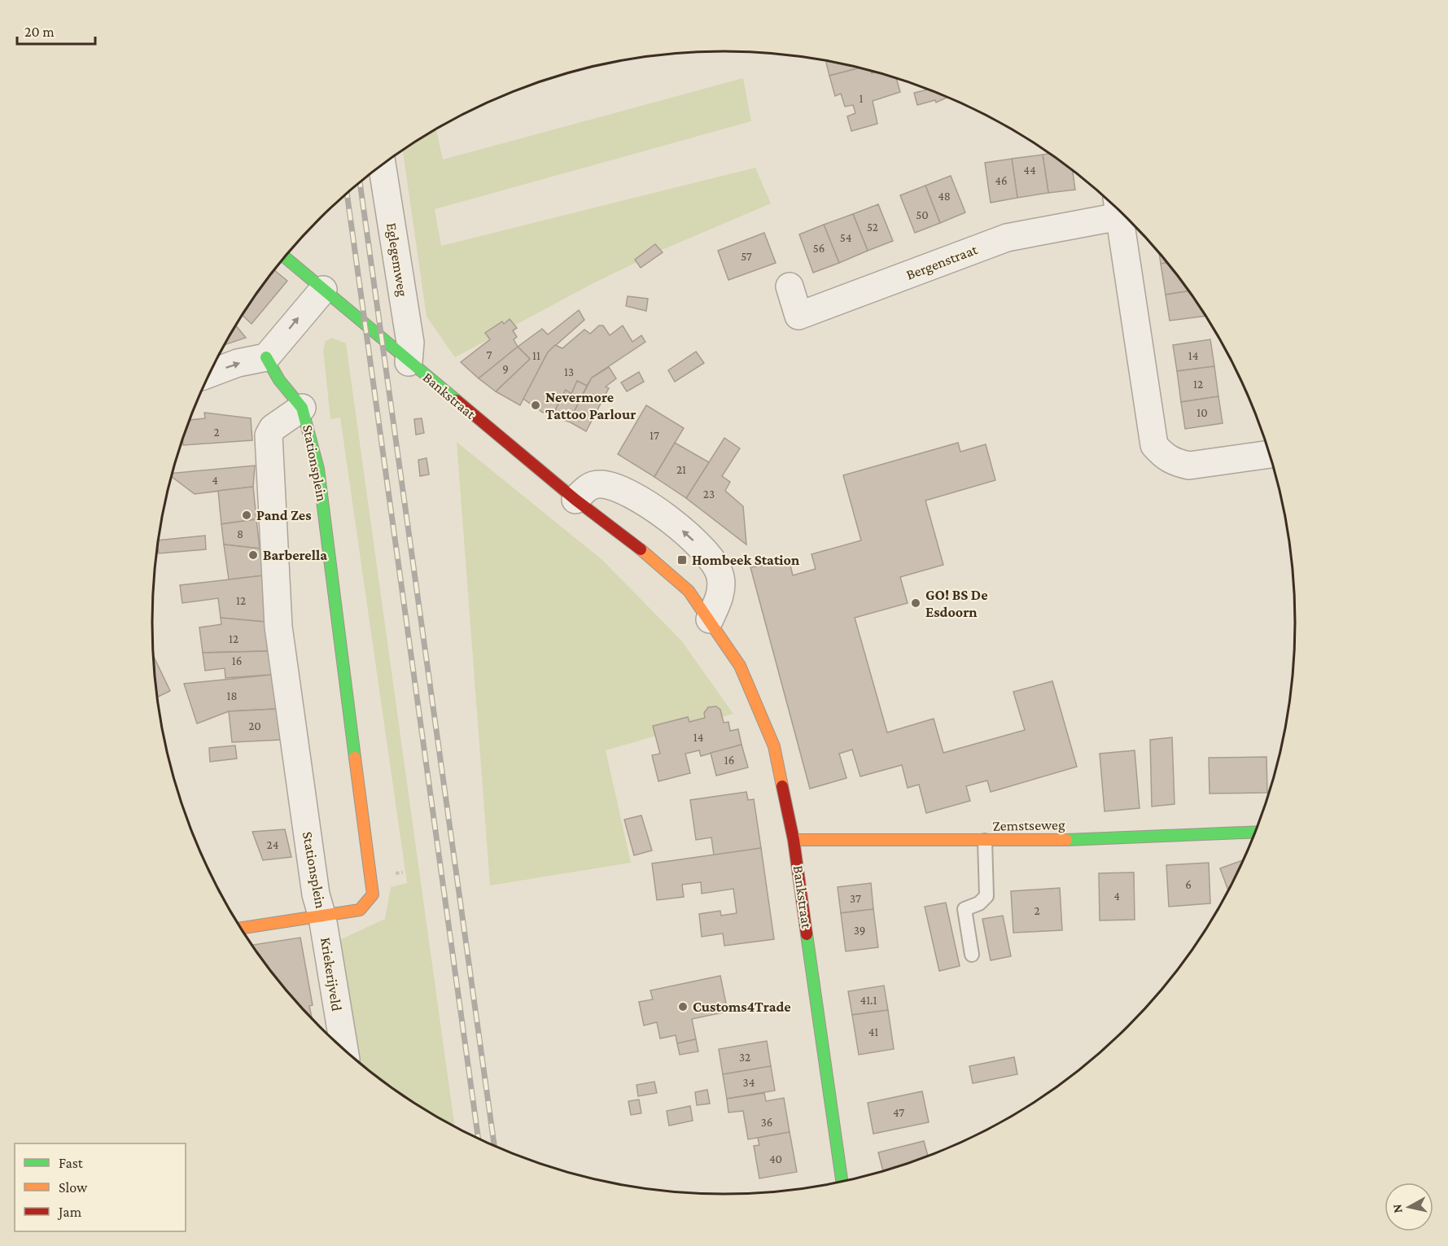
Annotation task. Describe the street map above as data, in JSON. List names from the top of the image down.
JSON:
{
  "streets": {
    "street": [
      "Eglegemweg",
      "Bergenstraat",
      "Bankstraat",
      "Stationsplein",
      "Zemstseweg",
      "Kriekerijveld"
    ]
  },
  "crossings": [
    ["Eglegemweg", "Bankstraat"],
    ["Bankstraat", "Zemstseweg"],
    ["Stationsplein", "Kriekerijveld"]
  ],
  "places": {
    "other": [
      "Nevermore Tattoo Parlour",
      "Pand Zes",
      "Barberella",
      "GO! BS De Esdoorn",
      "Customs4Trade"
    ],
    "transit": ["Hombeek Station"]
  },
  "house_numbers": [
    "1",
    "44",
    "46",
    "48",
    "50",
    "52",
    "54",
    "56",
    "57",
    "7",
    "11",
    "14",
    "9",
    "13",
    "12",
    "10",
    "2",
    "17",
    "21",
    "4",
    "23",
    "8",
    "12",
    "12",
    "16",
    "18",
    "20",
    "14",
    "16",
    "24",
    "6",
    "4",
    "37",
    "2",
    "39",
    "41.1",
    "41",
    "32",
    "34",
    "47",
    "36",
    "40"
  ],
  "legend": ["Fast", "Slow", "Jam"],
  "scale_bar": "20 m",
  "north": "left"
}
